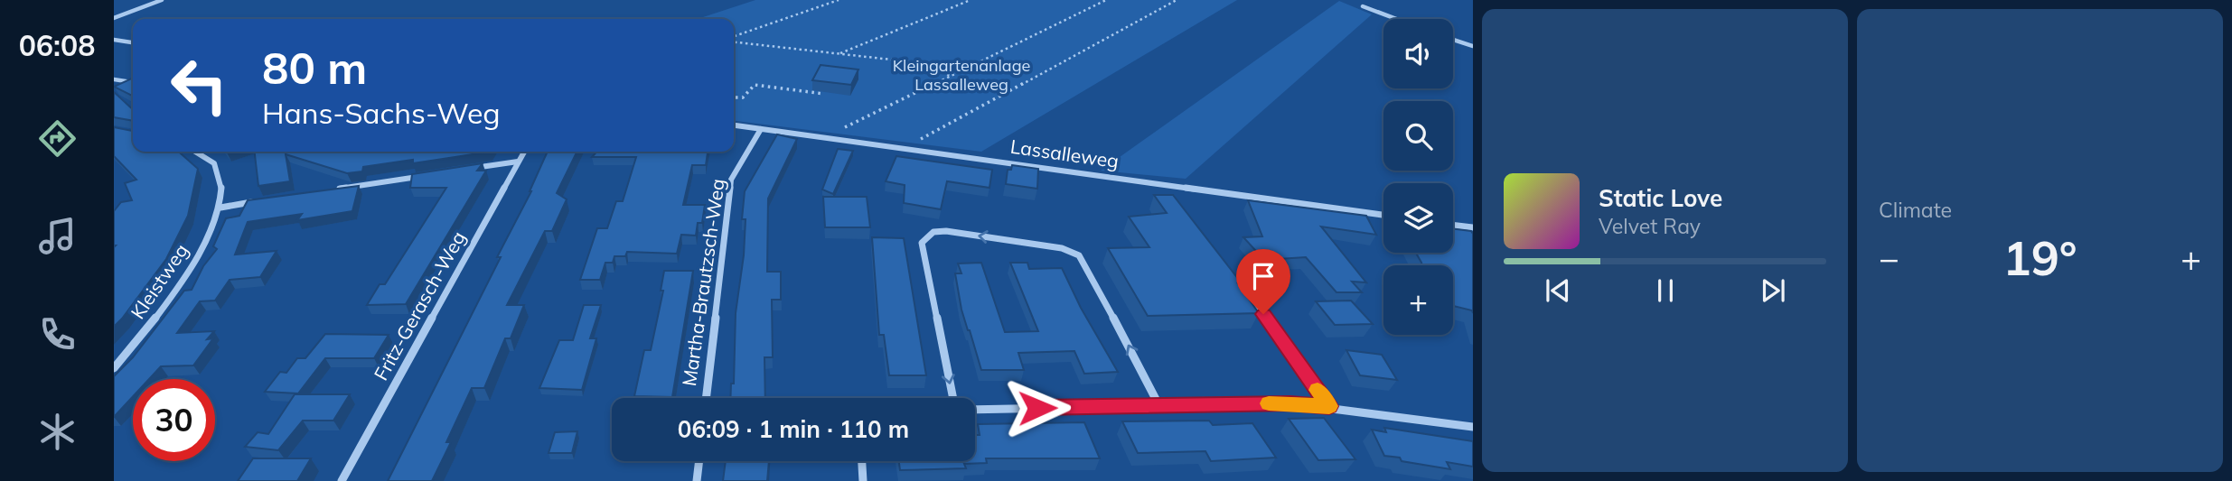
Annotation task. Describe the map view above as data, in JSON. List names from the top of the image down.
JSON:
{
  "streets": {
    "street": [
      "Lassalleweg",
      "Kleistweg",
      "Martha-Brautzsch-Weg",
      "Fritz-Gerasch-Weg"
    ]
  },
  "crossings": [
    ["Lassalleweg", "Martha-Brautzsch-Weg"]
  ],
  "parks": ["Kleingartenanlage Lassalleweg"],
  "page": {
    "tabs": "06:08",
    "tile": "Climate",
    "map_buttons": "+",
    "turn": ["80 m", "Hans-Sachs-Weg"],
    "song": ["Static Love", "Velvet Ray"],
    "heat": ["−", "19°", "+"],
    "limit": "30",
    "trip": "06:09 · 1 min · 110 m"
  }
}
